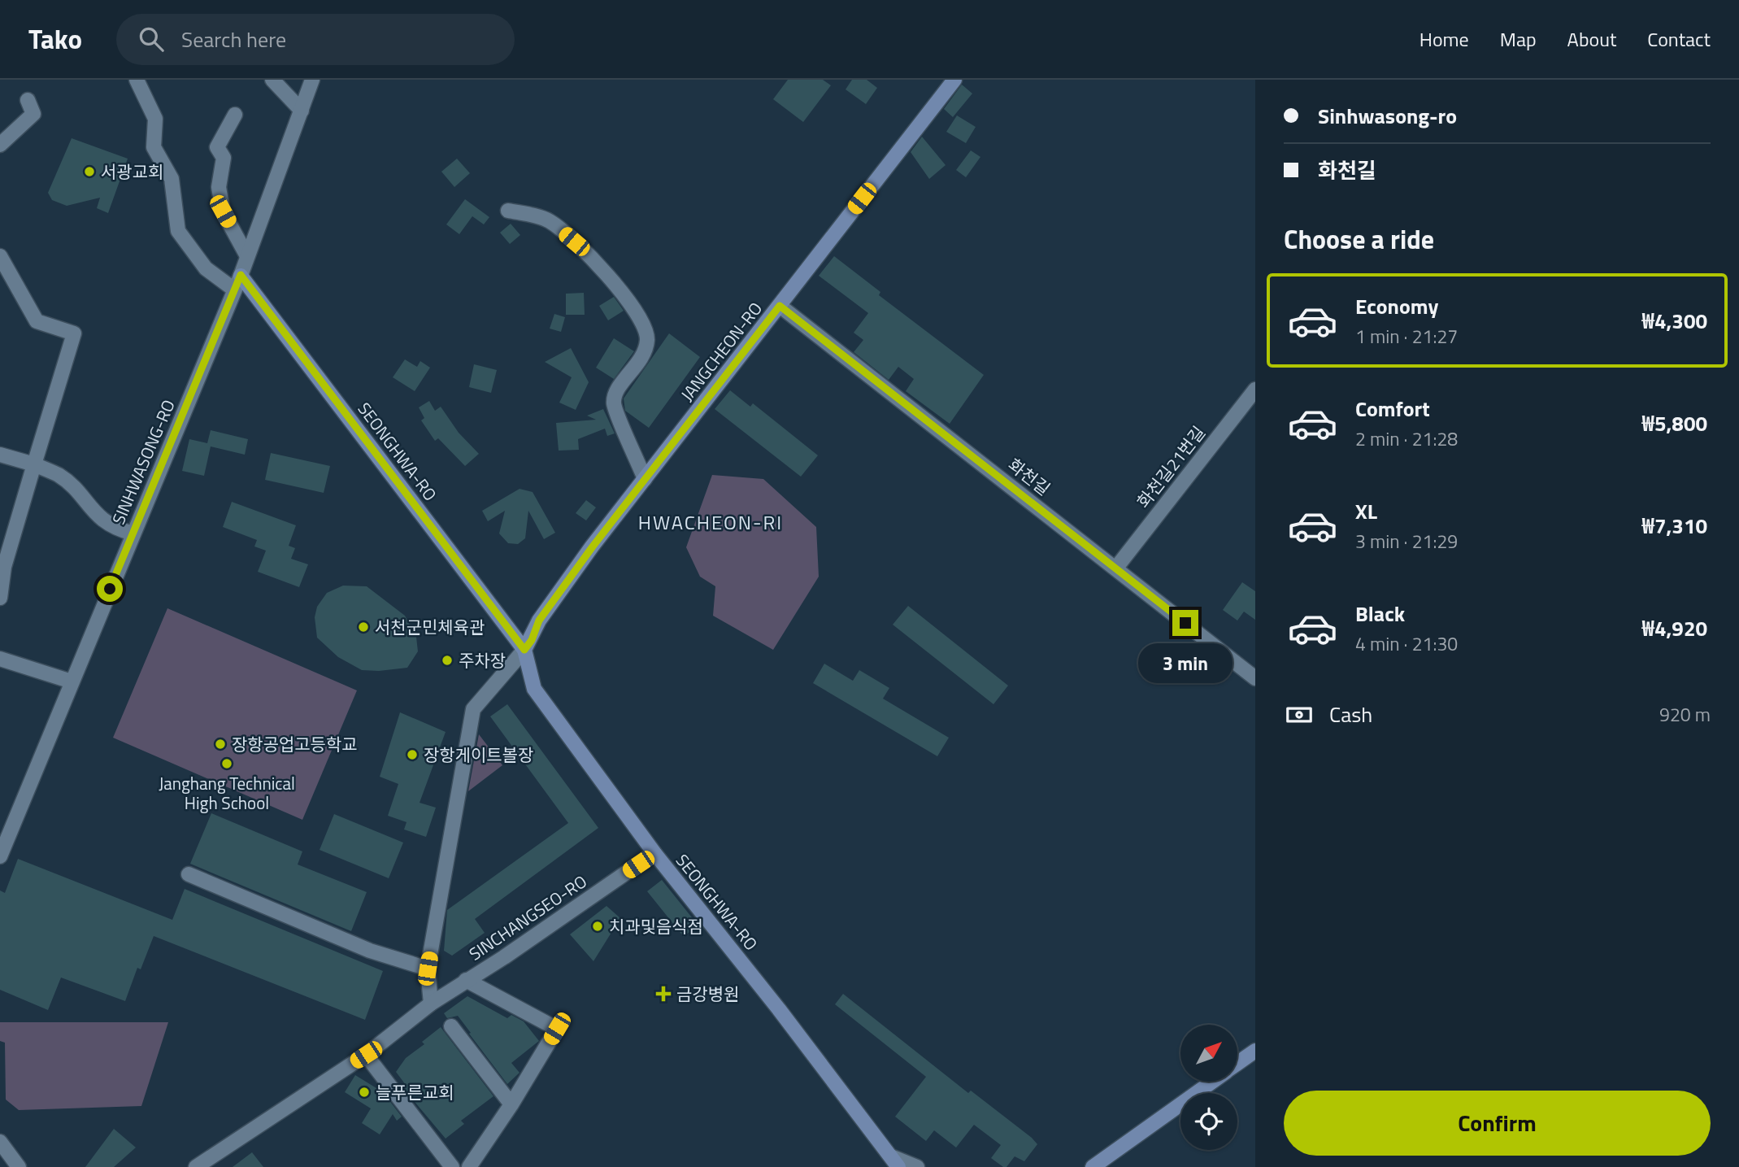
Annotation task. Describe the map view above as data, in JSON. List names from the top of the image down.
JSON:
{
  "streets": {
    "main road": ["JANGCHEON-RO", "SEONGHWA-RO"],
    "street": [
      "SINHWASONG-RO",
      "화천길21번길",
      "화천길",
      "SINCHANGSEO-RO"
    ]
  },
  "crossings": [
    ["JANGCHEON-RO", "SEONGHWA-RO"],
    ["JANGCHEON-RO", "화천길"],
    ["SEONGHWA-RO", "SINHWASONG-RO"],
    ["SEONGHWA-RO", "SINCHANGSEO-RO"],
    ["화천길21번길", "화천길"]
  ],
  "districts": ["HWACHEON-RI"],
  "places": {
    "other": [
      "서광교회",
      "서천군민체육관",
      "주차장",
      "장항공업고등학교",
      "장항게이트볼장",
      "Janghang Technical High School",
      "치과및음식점",
      "늘푸른교회"
    ],
    "health": ["금강병원"]
  },
  "north": "top right",
  "page": {
    "header": "Tako",
    "search": "Search here",
    "nav": [
      "Home",
      "Map",
      "About",
      "Contact"
    ],
    "banner": ["Sinhwasong-ro", "화천길"],
    "heading": "Choose a ride",
    "list": [
      {
        "name": "Economy",
        "note": "1 min · 21:27",
        "value": "₩4,300"
      },
      {
        "name": "Comfort",
        "note": "2 min · 21:28",
        "value": "₩5,800"
      },
      {
        "name": "XL",
        "note": "3 min · 21:29",
        "value": "₩7,310"
      },
      {
        "name": "Black",
        "note": "4 min · 21:30",
        "value": "₩4,920"
      }
    ],
    "bubble": "3 min",
    "pay": ["Cash", "920 m"],
    "buttons": "Confirm"
  }
}
